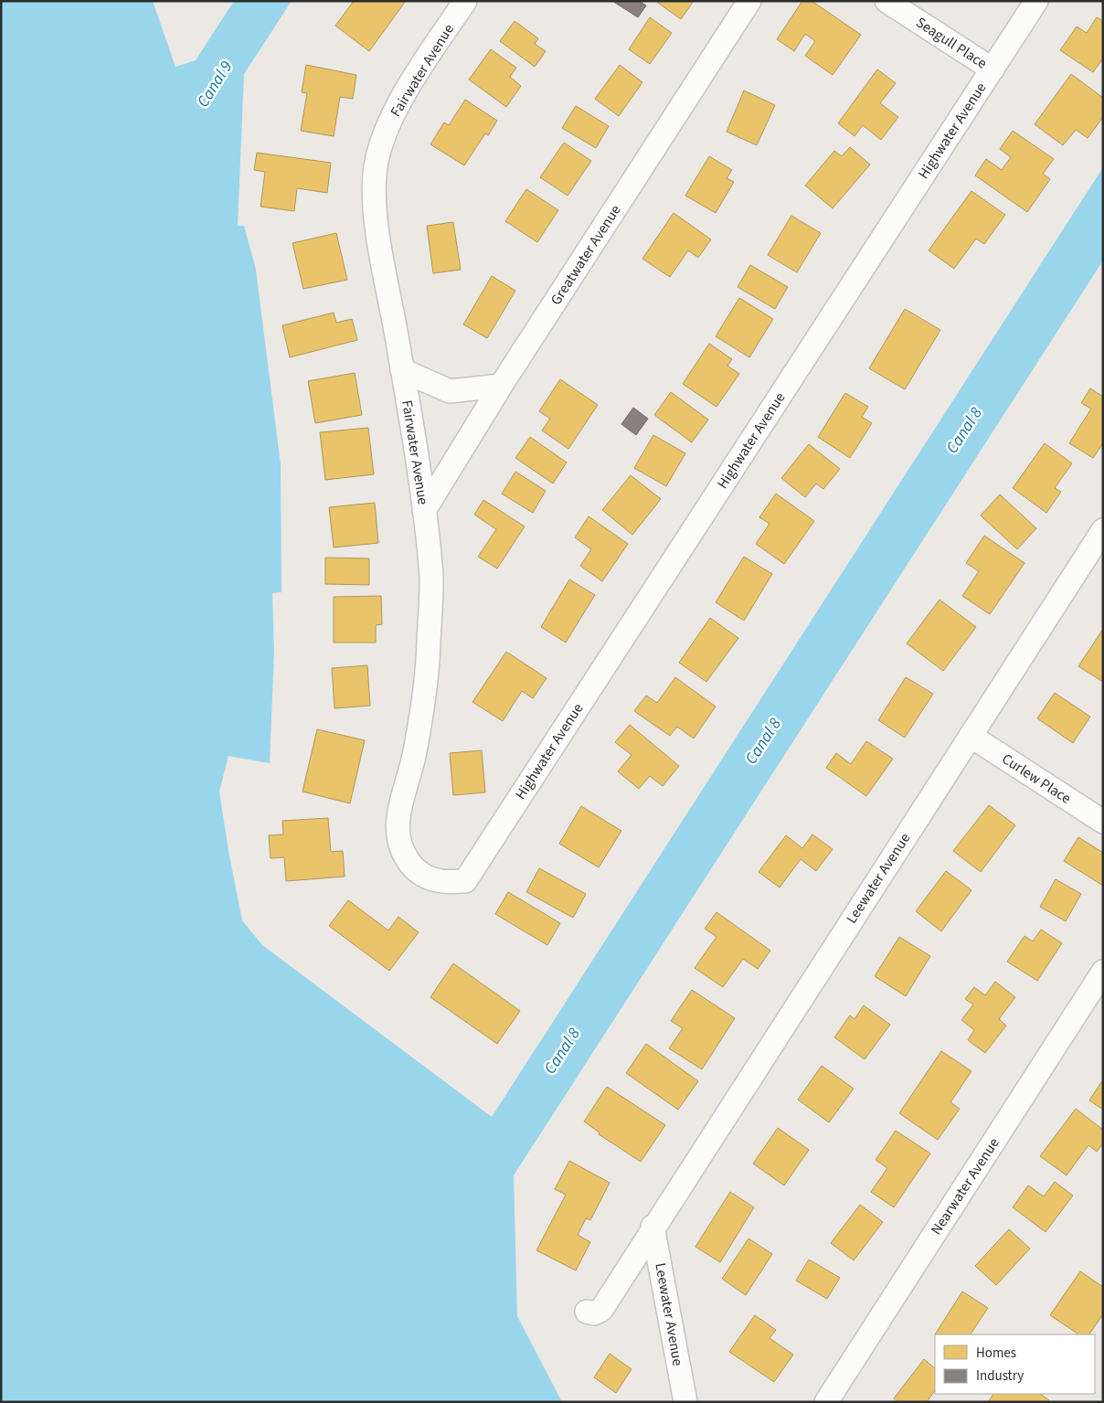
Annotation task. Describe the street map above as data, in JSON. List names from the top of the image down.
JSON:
{
  "streets": {
    "street": [
      "Seagull Place",
      "Fairwater Avenue",
      "Highwater Avenue",
      "Greatwater Avenue",
      "Curlew Place",
      "Leewater Avenue",
      "Nearwater Avenue"
    ]
  },
  "crossings": [
    ["Seagull Place", "Highwater Avenue"],
    ["Fairwater Avenue", "Highwater Avenue"],
    ["Fairwater Avenue", "Greatwater Avenue"],
    ["Curlew Place", "Leewater Avenue"]
  ],
  "water": ["Canal 9", "Canal 8"],
  "legend": ["Homes", "Industry"]
}
